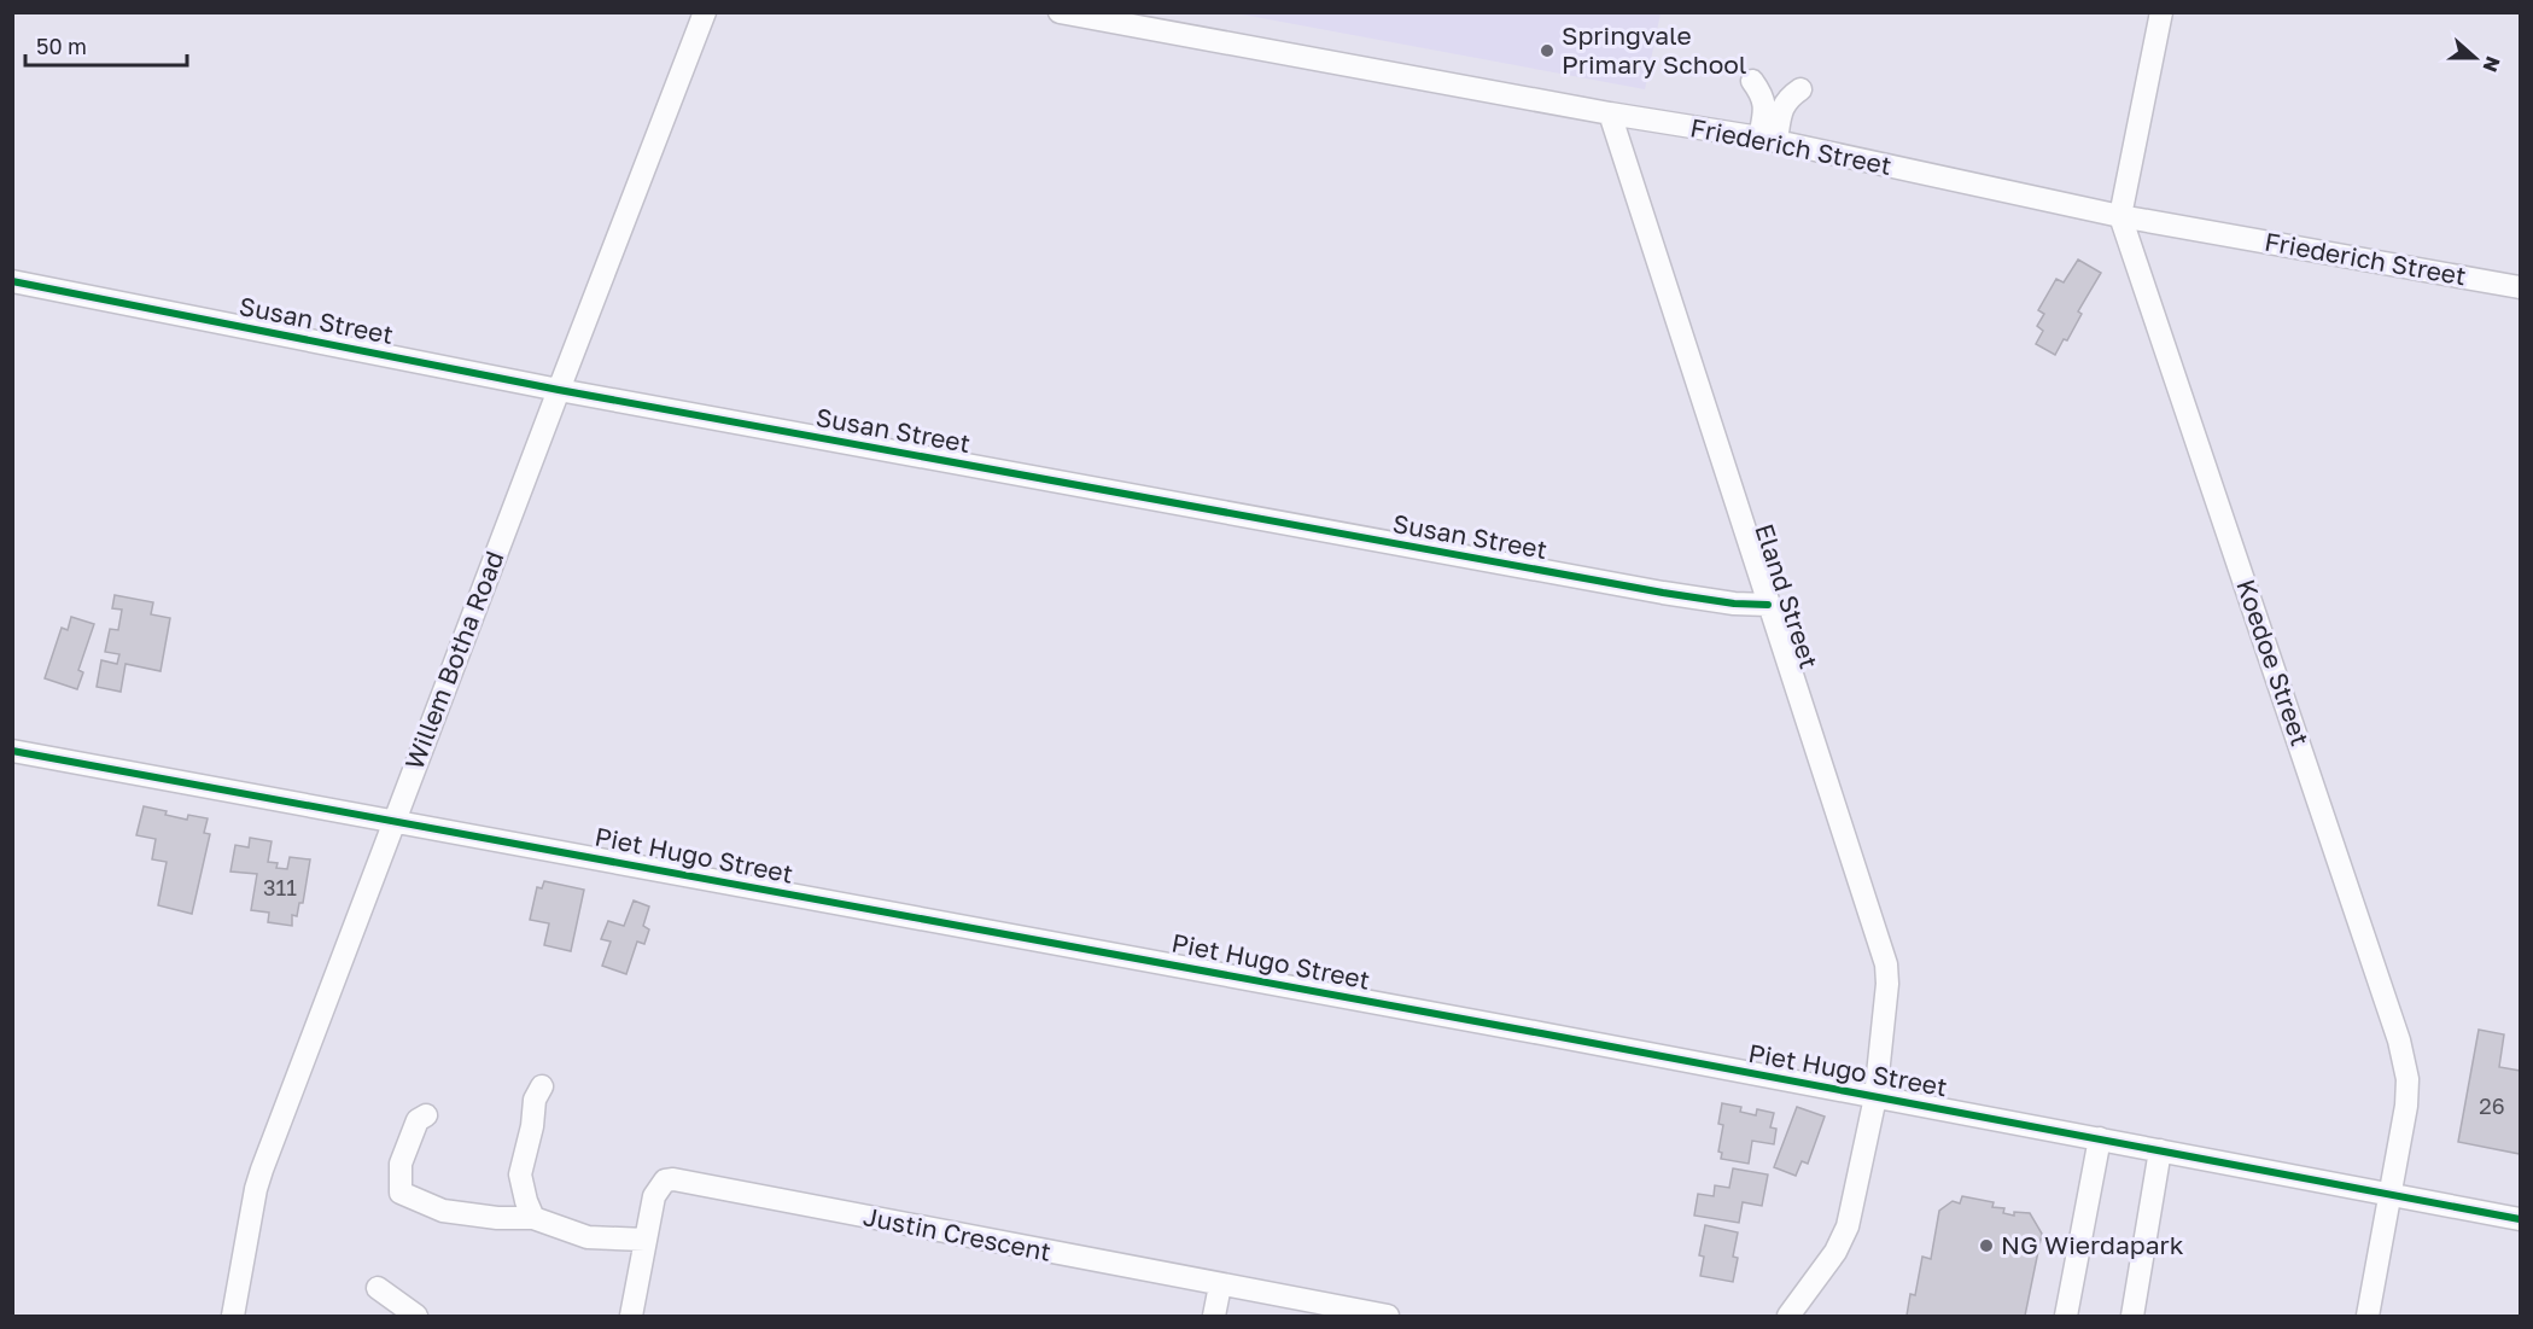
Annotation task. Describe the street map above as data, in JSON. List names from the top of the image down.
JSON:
{
  "streets": {
    "street": [
      "Friederich Street",
      "Susan Street",
      "Eland Street",
      "Willem Botha Road",
      "Koedoe Street",
      "Piet Hugo Street",
      "Justin Crescent"
    ]
  },
  "crossings": [
    ["Friederich Street", "Eland Street"],
    ["Friederich Street", "Koedoe Street"],
    ["Susan Street", "Eland Street"],
    ["Susan Street", "Willem Botha Road"],
    ["Eland Street", "Piet Hugo Street"],
    ["Willem Botha Road", "Piet Hugo Street"],
    ["Koedoe Street", "Piet Hugo Street"]
  ],
  "places": ["Springvale Primary School", "NG Wierdapark"],
  "house_numbers": ["311", "26"],
  "scale_bar": "50 m",
  "north": "right"
}
